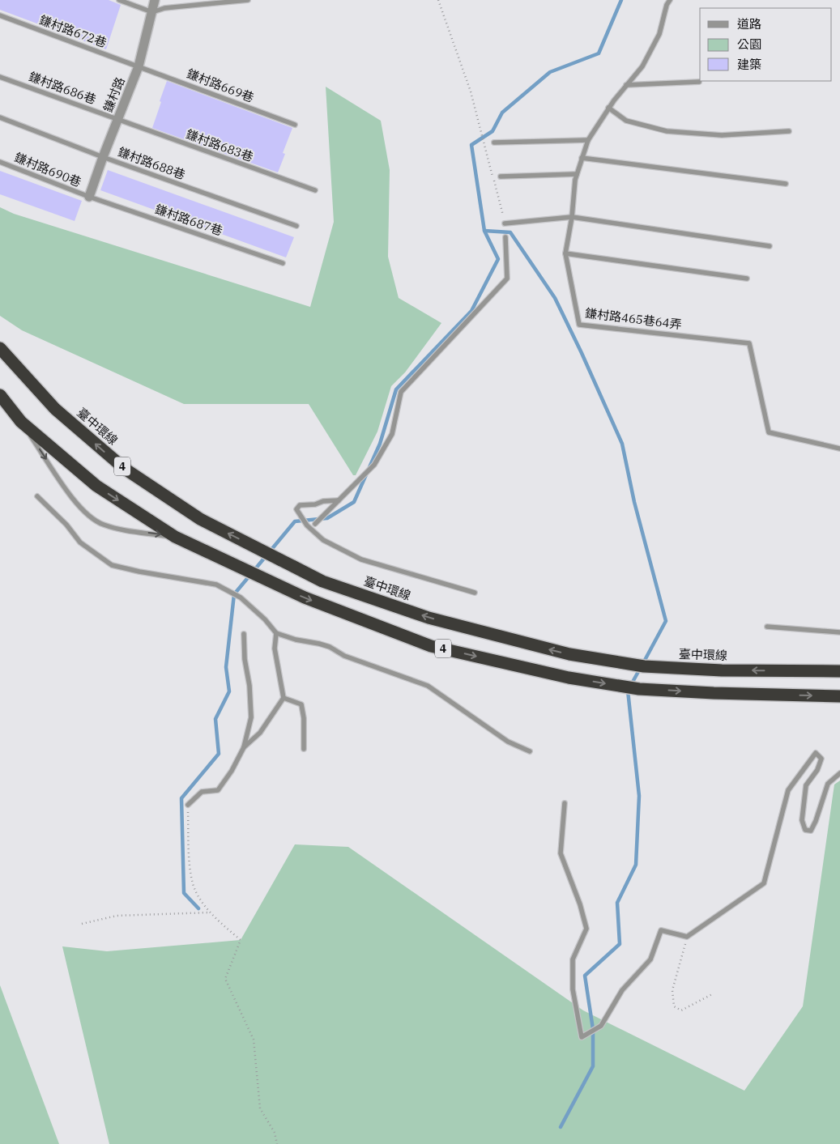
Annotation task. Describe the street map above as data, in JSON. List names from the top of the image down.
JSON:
{
  "streets": {
    "highway": ["臺中環線", "4"],
    "street": ["鎌村路"],
    "lane": [
      "鎌村路672巷",
      "鎌村路669巷",
      "鎌村路686巷",
      "鎌村路683巷",
      "鎌村路688巷",
      "鎌村路690巷",
      "鎌村路687巷",
      "鎌村路465巷64弄"
    ]
  },
  "crossings": [
    ["鎌村路672巷", "鎌村路669巷"],
    ["鎌村路672巷", "鎌村路"],
    ["鎌村路669巷", "鎌村路"],
    ["鎌村路686巷", "鎌村路"],
    ["鎌村路686巷", "鎌村路683巷"],
    ["鎌村路", "鎌村路683巷"],
    ["鎌村路", "鎌村路688巷"],
    ["鎌村路", "鎌村路690巷"],
    ["鎌村路", "鎌村路687巷"],
    ["鎌村路690巷", "鎌村路687巷"]
  ],
  "legend": ["道路", "公園", "建築"]
}
